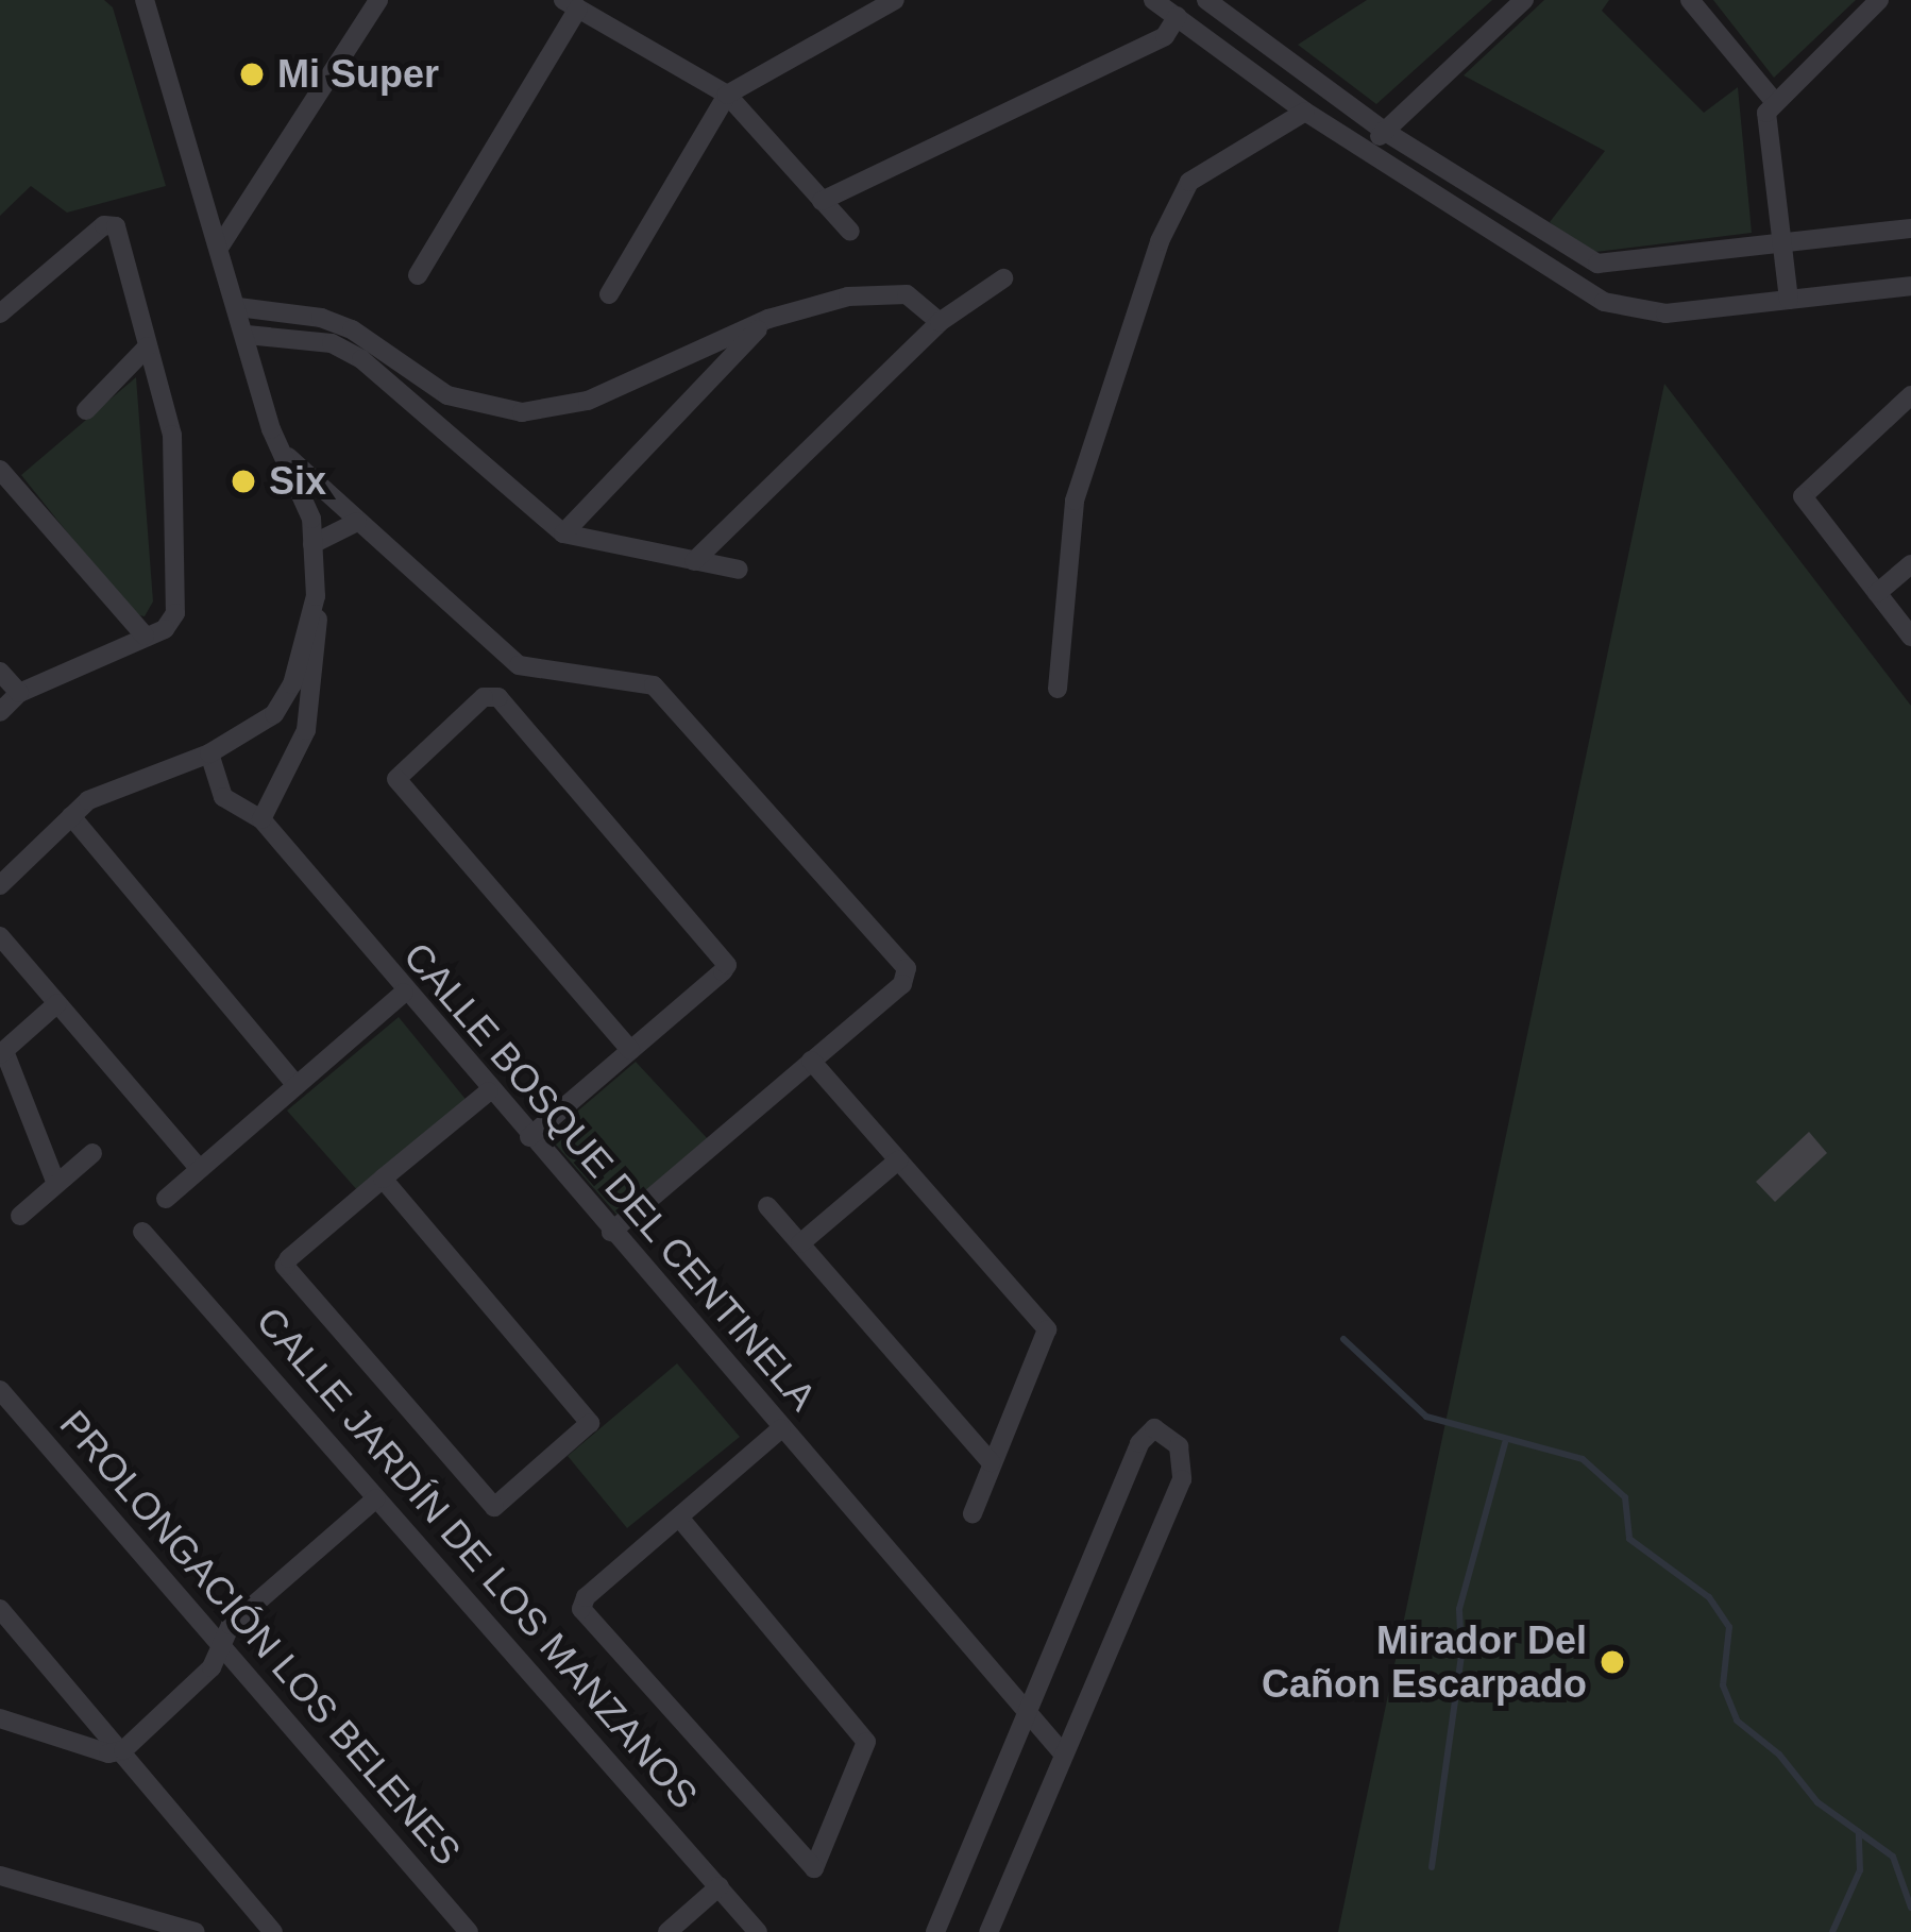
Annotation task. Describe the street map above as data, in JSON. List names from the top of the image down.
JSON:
{
  "streets": {
    "street": ["CALLE BOSQUE DEL CENTINELA", "CALLE JARDÍN DE LOS MANZANOS", "PROLONGACIÓN LOS BELENES"]
  },
  "places": ["Mi Super", "Six", "Mirador Del Cañon Escarpado"]
}
